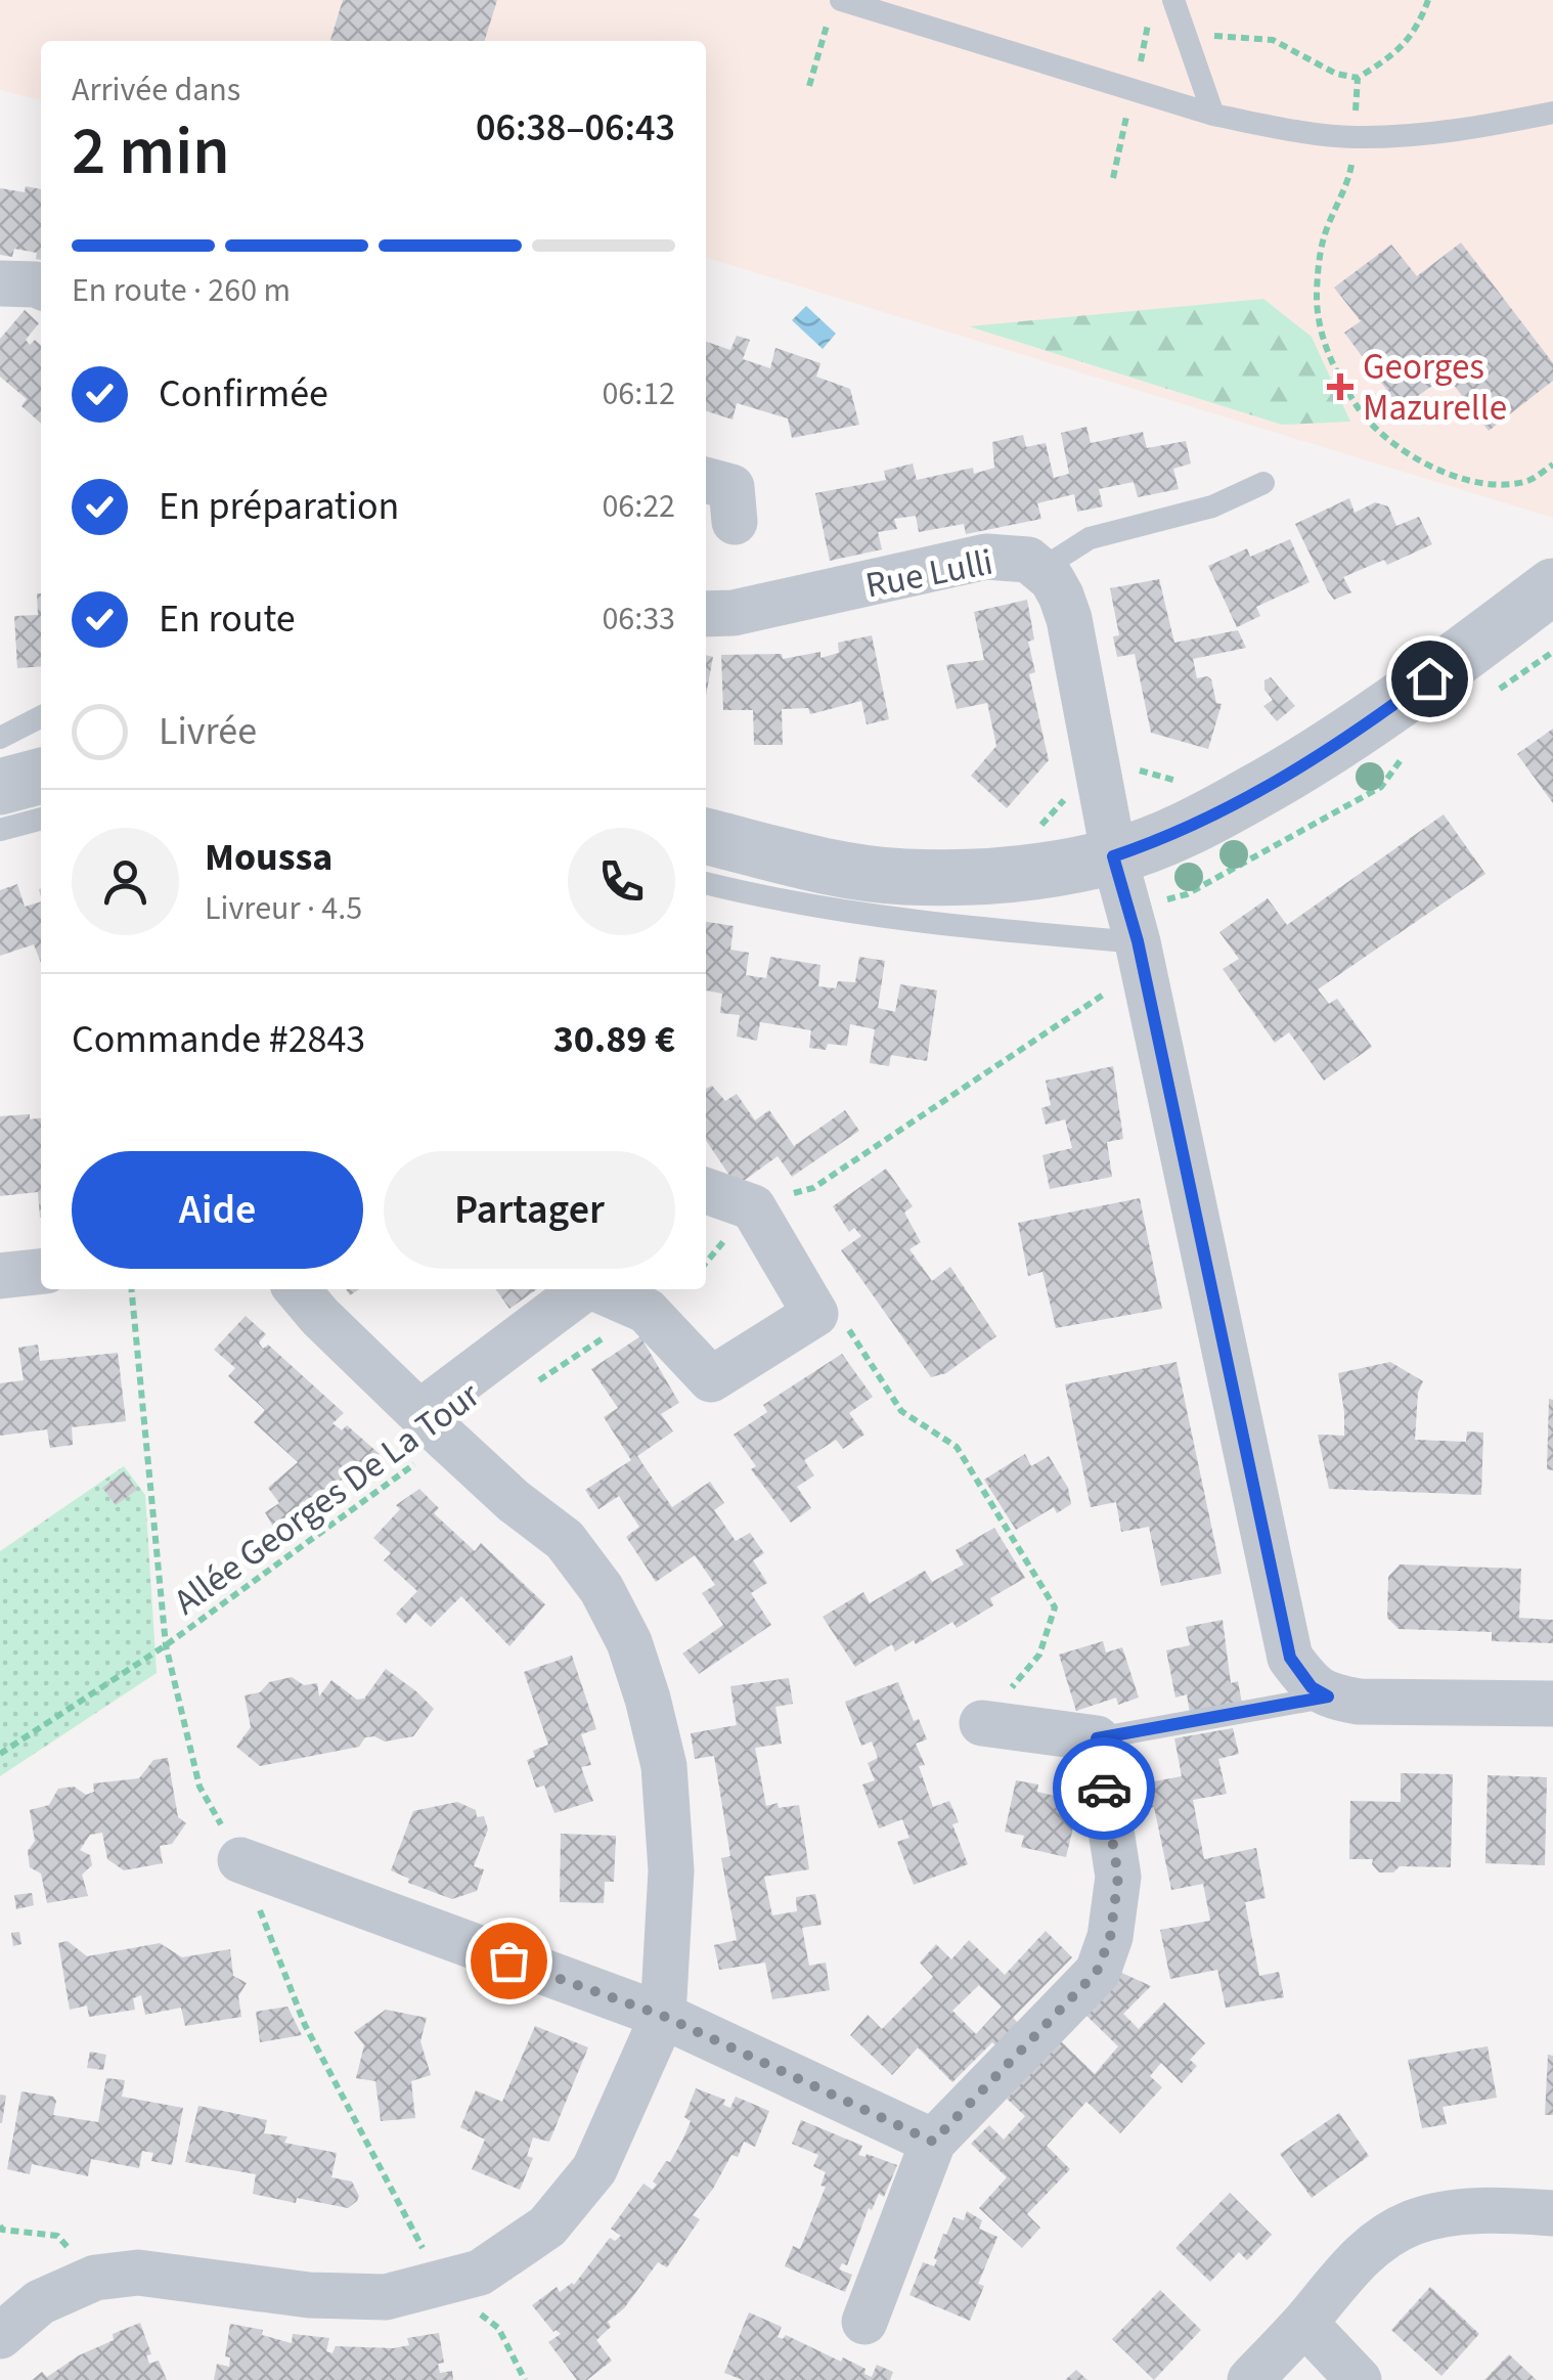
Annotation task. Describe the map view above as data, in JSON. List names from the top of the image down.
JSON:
{
  "streets": {
    "street": ["Rue Lulli"],
    "path": ["Allée Georges De La Tour"]
  },
  "places": {
    "health": ["Georges Mazurelle"]
  },
  "page": {
    "heading": ["2 min", "Arrivée dans", "06:38–06:43"],
    "panel": [
      "Moussa",
      "Livreur · 4.5",
      "Commande #2843",
      "30.89 €"
    ],
    "bar": "En route · 260 m",
    "list": [
      ["Confirmée", "06:12"],
      ["En préparation", "06:22"],
      ["En route", "06:33"],
      "Livrée"
    ],
    "buttons": ["Aide", "Partager"]
  }
}
